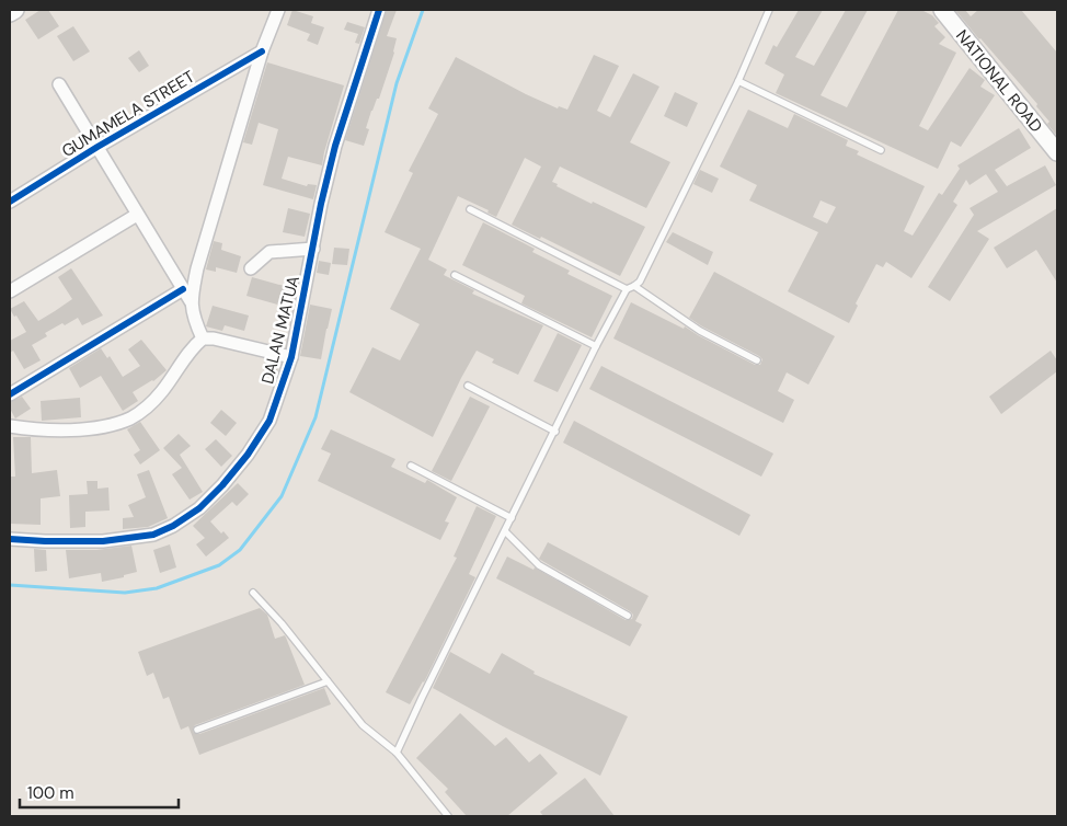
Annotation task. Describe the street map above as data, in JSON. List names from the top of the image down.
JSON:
{
  "streets": {
    "main road": ["NATIONAL ROAD"],
    "street": ["GUMAMELA STREET", "DALAN MATUA"]
  },
  "scale_bar": "100 m"
}
